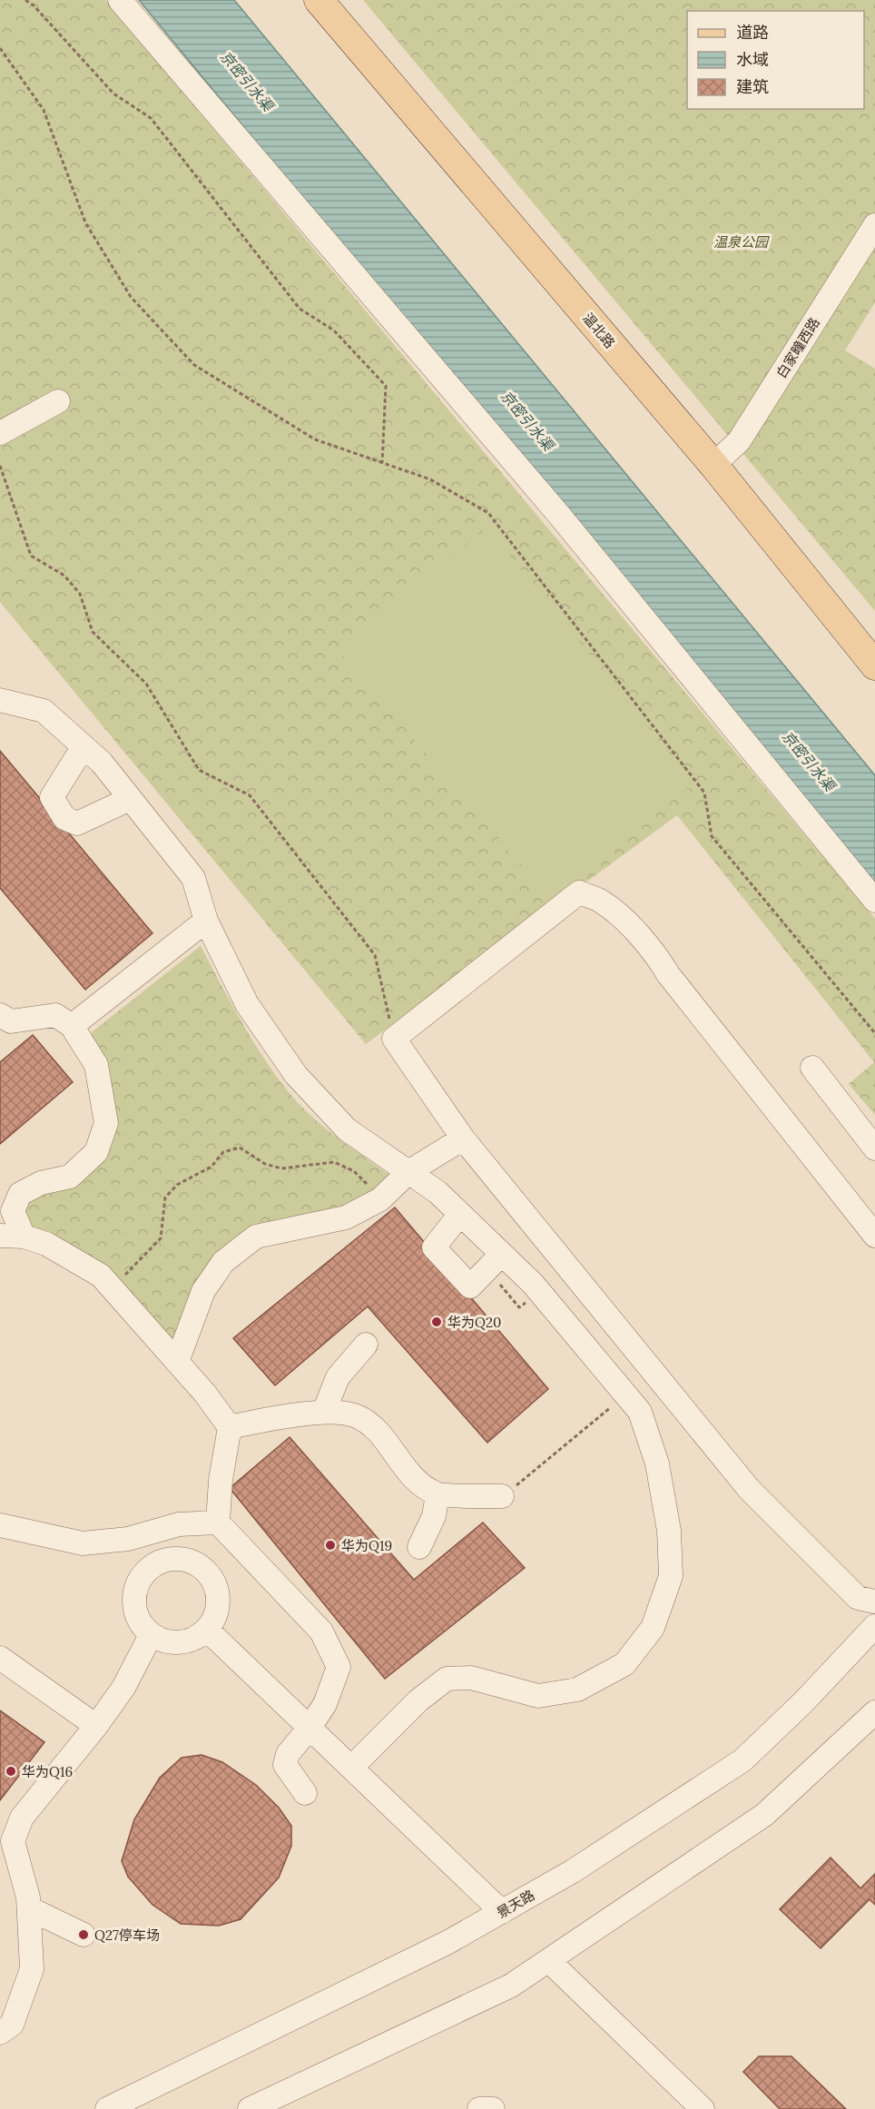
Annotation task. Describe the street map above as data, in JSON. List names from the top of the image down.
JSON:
{
  "streets": {
    "main road": ["温北路"],
    "street": ["白家疃西路", "景天路"]
  },
  "crossings": [
    ["温北路", "白家疃西路"]
  ],
  "water": ["京密引水渠"],
  "parks": ["温泉公园"],
  "places": [
    "华为Q20",
    "华为Q19",
    "华为Q16",
    "Q27停车场"
  ],
  "legend": ["道路", "水域", "建筑"]
}
